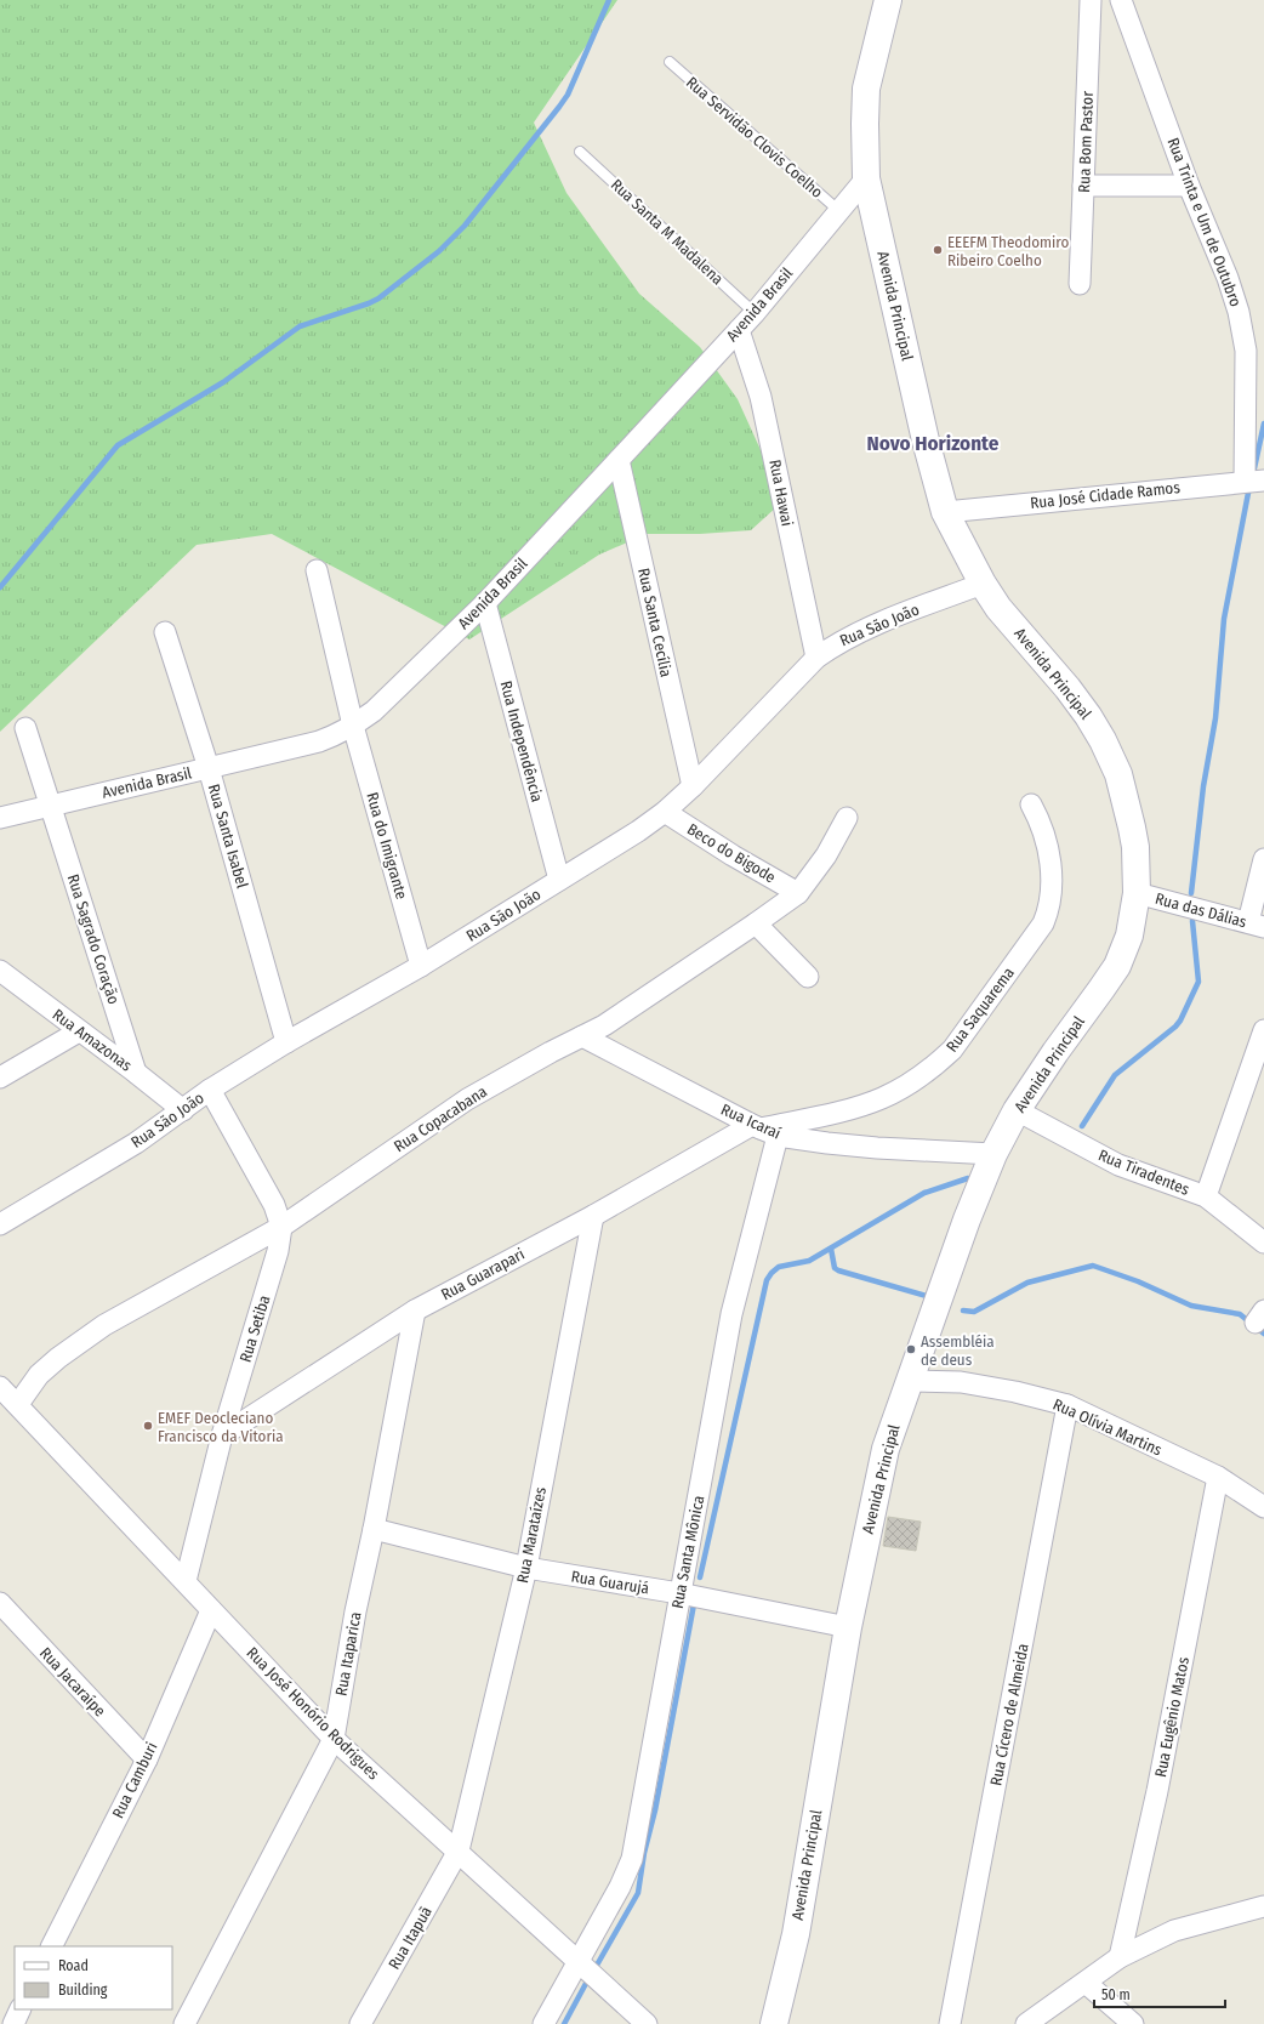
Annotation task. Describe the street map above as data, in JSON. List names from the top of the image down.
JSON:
{
  "streets": {
    "street": [
      "Rua Bom Pastor",
      "Rua Trinta e Um de Outubro",
      "Avenida Brasil",
      "Avenida Principal",
      "Rua Hawai",
      "Rua José Cidade Ramos",
      "Rua Santa Cecília",
      "Rua São João",
      "Rua Independência",
      "Rua Santa Isabel",
      "Rua do Imigrante",
      "Beco do Bigode",
      "Rua das Dálias",
      "Rua Sagrado Coração",
      "Rua Saquarema",
      "Rua Amazonas",
      "Rua Copacabana",
      "Rua Icaraí",
      "Rua Tiradentes",
      "Rua Guarapari",
      "Rua Setiba",
      "Rua Olívia Martins",
      "Rua Marataízes",
      "Rua Santa Mônica",
      "Rua Guarujá",
      "Rua Itaparica",
      "Rua Jacaraípe",
      "Rua José Honório Rodrigues",
      "Rua Cícero de Almeida",
      "Rua Eugênio Matos",
      "Rua Camburi",
      "Rua Itapuã"
    ],
    "lane": ["Rua Servidão Clovis Coelho", "Rua Santa M Madalena"]
  },
  "crossings": [
    ["Rua Servidão Clovis Coelho", "Avenida Brasil"],
    ["Rua Trinta e Um de Outubro", "Rua José Cidade Ramos"],
    ["Rua Santa M Madalena", "Avenida Brasil"],
    ["Avenida Brasil", "Avenida Principal"],
    ["Avenida Brasil", "Rua Hawai"],
    ["Avenida Brasil", "Rua Santa Cecília"],
    ["Avenida Brasil", "Rua Independência"],
    ["Avenida Brasil", "Rua Santa Isabel"],
    ["Avenida Brasil", "Rua do Imigrante"],
    ["Avenida Brasil", "Rua Sagrado Coração"],
    ["Avenida Principal", "Rua José Cidade Ramos"],
    ["Avenida Principal", "Rua São João"],
    ["Avenida Principal", "Rua das Dálias"],
    ["Avenida Principal", "Rua Icaraí"],
    ["Avenida Principal", "Rua Tiradentes"],
    ["Avenida Principal", "Rua Olívia Martins"],
    ["Avenida Principal", "Rua Guarujá"],
    ["Rua Hawai", "Rua São João"],
    ["Rua Santa Cecília", "Rua São João"],
    ["Rua São João", "Rua Independência"],
    ["Rua São João", "Rua Santa Isabel"],
    ["Rua São João", "Rua do Imigrante"],
    ["Rua São João", "Beco do Bigode"],
    ["Rua São João", "Rua Amazonas"],
    ["Rua São João", "Rua Setiba"],
    ["Beco do Bigode", "Rua Copacabana"],
    ["Rua Sagrado Coração", "Rua Amazonas"],
    ["Rua Saquarema", "Rua Icaraí"],
    ["Rua Saquarema", "Rua Guarapari"],
    ["Rua Saquarema", "Rua Santa Mônica"],
    ["Rua Copacabana", "Rua Icaraí"],
    ["Rua Copacabana", "Rua Setiba"],
    ["Rua Copacabana", "Rua José Honório Rodrigues"],
    ["Rua Icaraí", "Rua Guarapari"],
    ["Rua Icaraí", "Rua Santa Mônica"],
    ["Rua Guarapari", "Rua Setiba"],
    ["Rua Guarapari", "Rua Marataízes"],
    ["Rua Guarapari", "Rua Santa Mônica"],
    ["Rua Guarapari", "Rua Itaparica"],
    ["Rua Setiba", "Rua José Honório Rodrigues"],
    ["Rua Olívia Martins", "Rua Cícero de Almeida"],
    ["Rua Olívia Martins", "Rua Eugênio Matos"],
    ["Rua Marataízes", "Rua Guarujá"],
    ["Rua Marataízes", "Rua José Honório Rodrigues"],
    ["Rua Marataízes", "Rua Itapuã"],
    ["Rua Santa Mônica", "Rua Guarujá"],
    ["Rua Santa Mônica", "Rua José Honório Rodrigues"],
    ["Rua Guarujá", "Rua Itaparica"],
    ["Rua Itaparica", "Rua José Honório Rodrigues"],
    ["Rua Jacaraípe", "Rua Camburi"],
    ["Rua José Honório Rodrigues", "Rua Camburi"],
    ["Rua José Honório Rodrigues", "Rua Itapuã"]
  ],
  "districts": ["Novo Horizonte"],
  "places": ["EEEFM Theodomiro Ribeiro Coelho", "Assembléia de deus", "EMEF Deocleciano Francisco da Vitoria"],
  "legend": ["Road", "Building"],
  "scale_bar": "50 m"
}
